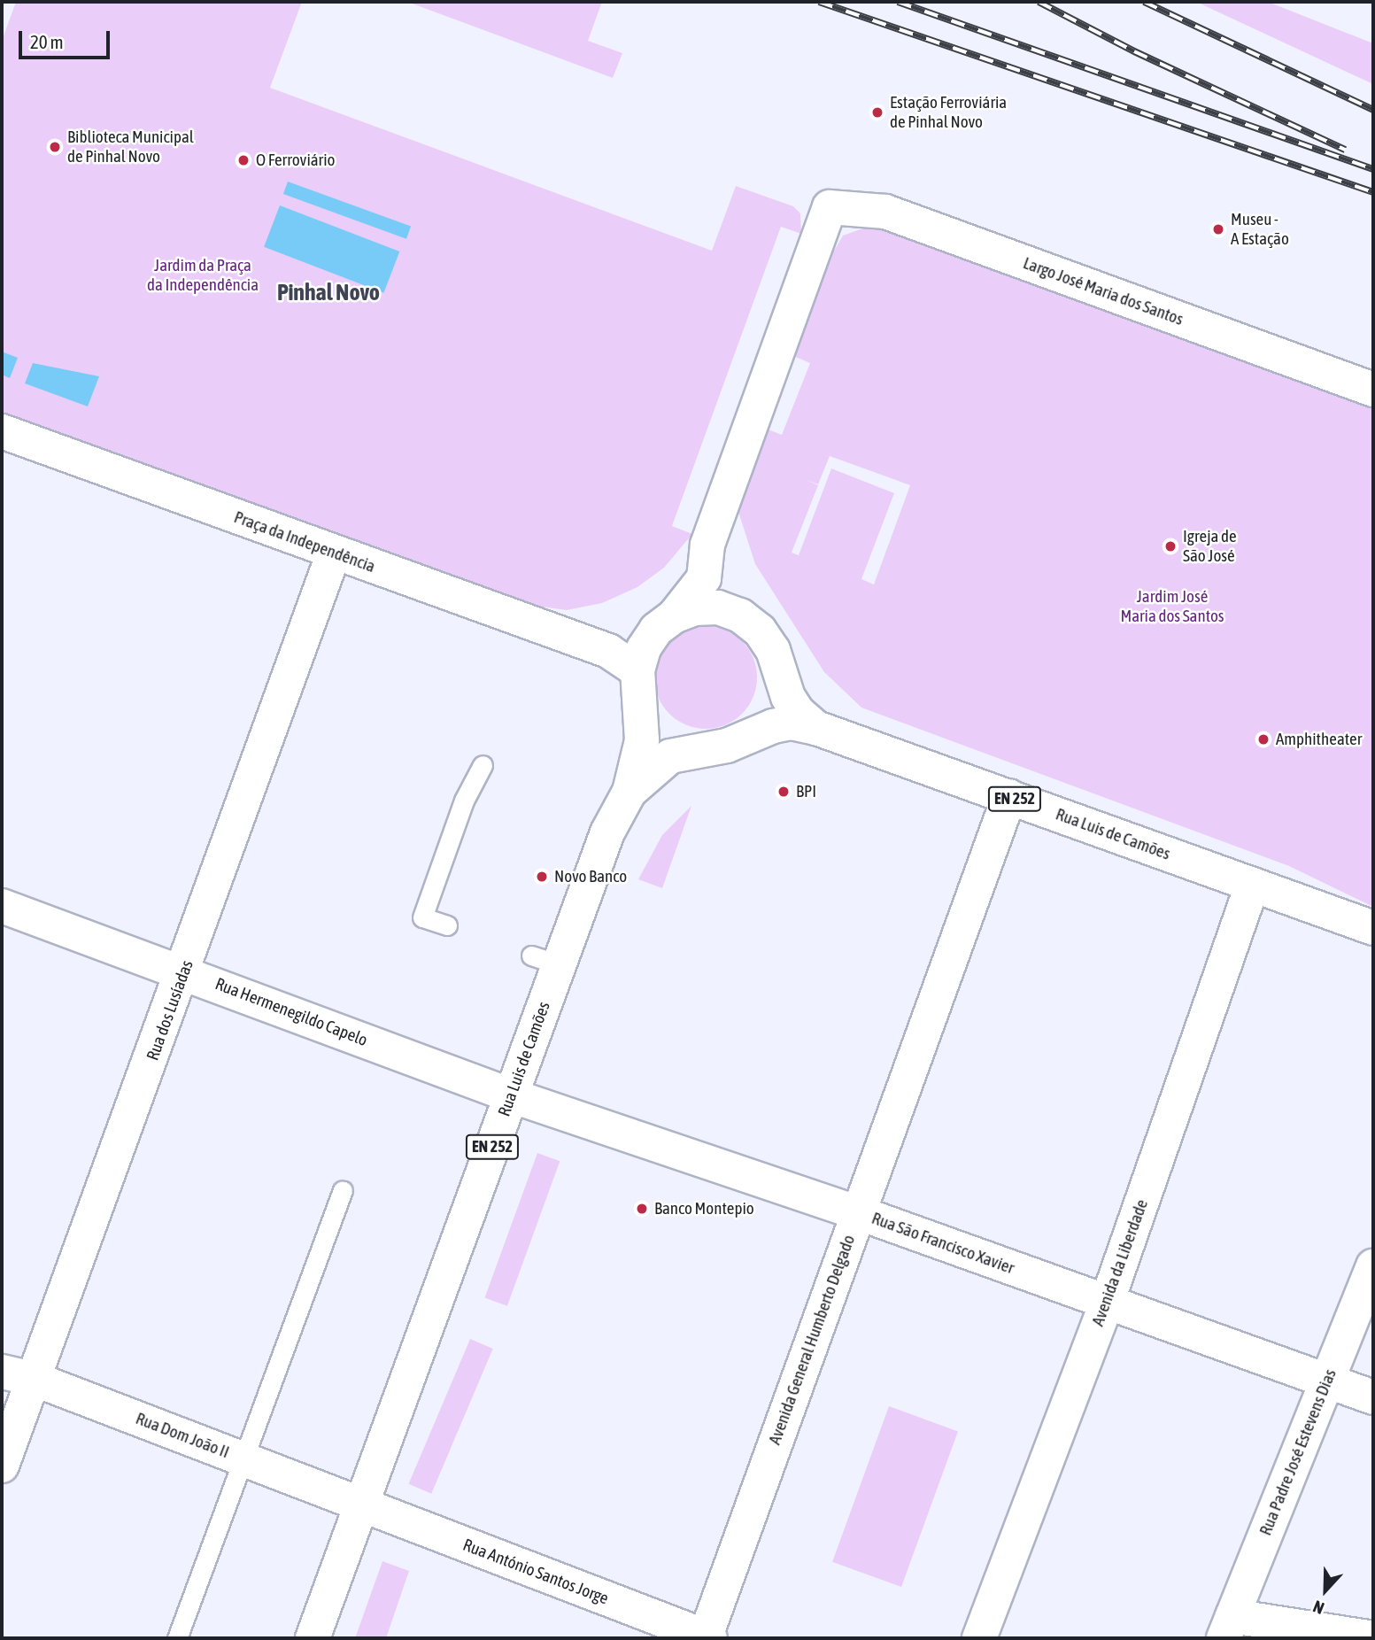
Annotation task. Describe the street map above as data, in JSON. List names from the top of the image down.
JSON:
{
  "streets": {
    "street": [
      "Largo José Maria dos Santos",
      "Praça da Independência",
      "EN 252",
      "Rua Luis de Camões",
      "Rua dos Lusíadas",
      "Rua Hermenegildo Capelo",
      "Rua São Francisco Xavier",
      "Avenida da Liberdade",
      "Avenida General Humberto Delgado",
      "Rua Dom João II",
      "Rua Padre José Estevens Dias",
      "Rua António Santos Jorge"
    ]
  },
  "crossings": [
    ["Largo José Maria dos Santos", "Rua Luis de Camões"],
    ["Praça da Independência", "Rua Luis de Camões"],
    ["Praça da Independência", "Rua dos Lusíadas"],
    ["EN 252", "Rua Luis de Camões"],
    ["EN 252", "Rua Dom João II"],
    ["EN 252", "Rua António Santos Jorge"],
    ["Rua Luis de Camões", "Rua Hermenegildo Capelo"],
    ["Rua Luis de Camões", "Rua São Francisco Xavier"],
    ["Rua Luis de Camões", "Avenida da Liberdade"],
    ["Rua Luis de Camões", "Avenida General Humberto Delgado"],
    ["Rua Luis de Camões", "Rua Dom João II"],
    ["Rua Luis de Camões", "Rua António Santos Jorge"],
    ["Rua dos Lusíadas", "Rua Hermenegildo Capelo"],
    ["Rua dos Lusíadas", "Rua Dom João II"],
    ["Rua Hermenegildo Capelo", "Rua São Francisco Xavier"],
    ["Rua São Francisco Xavier", "Avenida da Liberdade"],
    ["Rua São Francisco Xavier", "Avenida General Humberto Delgado"],
    ["Rua São Francisco Xavier", "Rua Padre José Estevens Dias"],
    ["Avenida General Humberto Delgado", "Rua António Santos Jorge"],
    ["Rua Dom João II", "Rua António Santos Jorge"]
  ],
  "districts": ["Pinhal Novo"],
  "parks": ["Jardim da Praça da Independência", "Jardim José Maria dos Santos"],
  "places": [
    "Estação Ferroviária de Pinhal Novo",
    "Biblioteca Municipal de Pinhal Novo",
    "O Ferroviário",
    "Museu - A Estação",
    "Igreja de São José",
    "Amphitheater",
    "BPI",
    "Novo Banco",
    "Banco Montepio"
  ],
  "scale_bar": "20 m",
  "north": "bottom"
}
